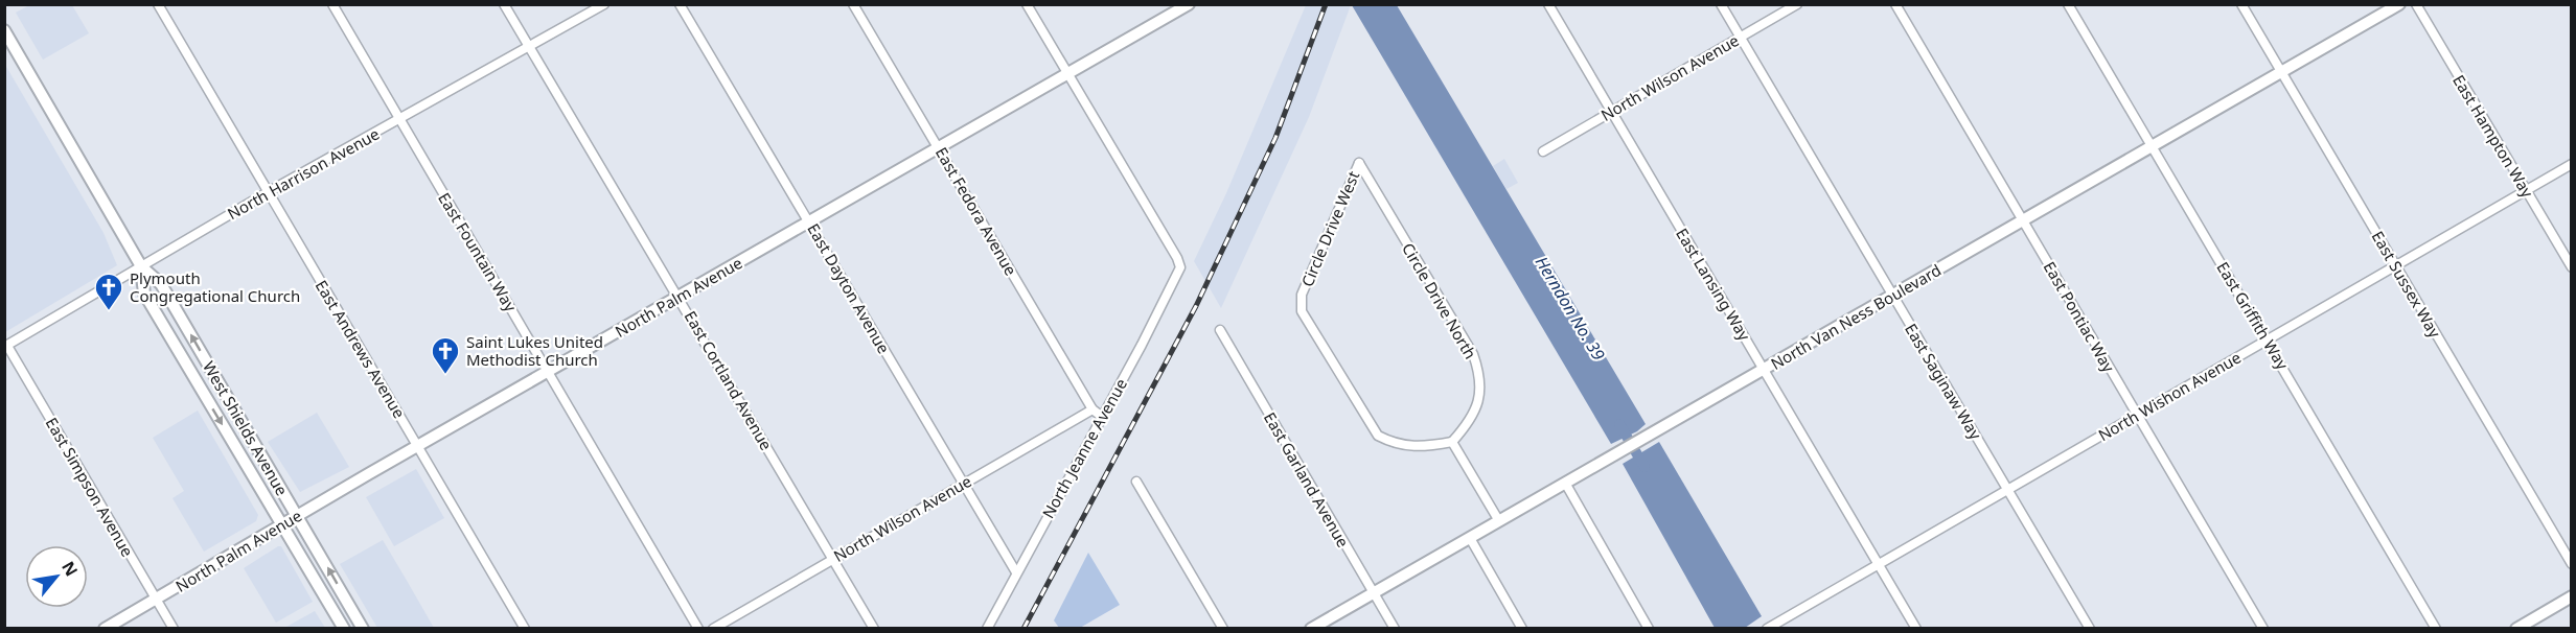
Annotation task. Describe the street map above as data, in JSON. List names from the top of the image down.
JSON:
{
  "streets": {
    "main road": ["North Palm Avenue", "North Van Ness Boulevard", "West Shields Avenue"],
    "street": [
      "North Wilson Avenue",
      "East Hampton Way",
      "North Harrison Avenue",
      "East Fedora Avenue",
      "Circle Drive West",
      "East Fountain Way",
      "East Lansing Way",
      "East Sussex Way",
      "East Dayton Avenue",
      "Circle Drive North",
      "East Griffith Way",
      "East Pontiac Way",
      "East Andrews Avenue",
      "East Cortland Avenue",
      "East Saginaw Way",
      "North Wishon Avenue",
      "North Jeanne Avenue",
      "East Garland Avenue",
      "East Simpson Avenue"
    ]
  },
  "crossings": [
    ["North Wilson Avenue", "East Fedora Avenue"],
    ["North Wilson Avenue", "East Lansing Way"],
    ["North Wilson Avenue", "East Dayton Avenue"],
    ["North Wilson Avenue", "East Cortland Avenue"],
    ["North Wilson Avenue", "East Saginaw Way"],
    ["North Wilson Avenue", "North Jeanne Avenue"],
    ["East Hampton Way", "North Wishon Avenue"],
    ["North Harrison Avenue", "East Fountain Way"],
    ["North Harrison Avenue", "East Andrews Avenue"],
    ["North Harrison Avenue", "East Cortland Avenue"],
    ["North Harrison Avenue", "West Shields Avenue"],
    ["North Harrison Avenue", "East Simpson Avenue"],
    ["East Fedora Avenue", "North Palm Avenue"],
    ["East Fedora Avenue", "North Jeanne Avenue"],
    ["Circle Drive West", "Circle Drive North"],
    ["East Fountain Way", "North Palm Avenue"],
    ["East Lansing Way", "North Van Ness Boulevard"],
    ["East Lansing Way", "North Wishon Avenue"],
    ["East Sussex Way", "North Van Ness Boulevard"],
    ["East Sussex Way", "North Wishon Avenue"],
    ["East Dayton Avenue", "North Palm Avenue"],
    ["East Dayton Avenue", "North Jeanne Avenue"],
    ["North Palm Avenue", "East Andrews Avenue"],
    ["North Palm Avenue", "East Cortland Avenue"],
    ["North Palm Avenue", "West Shields Avenue"],
    ["North Palm Avenue", "North Jeanne Avenue"],
    ["North Palm Avenue", "East Simpson Avenue"],
    ["East Griffith Way", "North Van Ness Boulevard"],
    ["East Griffith Way", "North Wishon Avenue"],
    ["North Van Ness Boulevard", "East Pontiac Way"],
    ["North Van Ness Boulevard", "East Saginaw Way"],
    ["North Van Ness Boulevard", "East Garland Avenue"],
    ["East Pontiac Way", "North Wishon Avenue"],
    ["East Saginaw Way", "North Wishon Avenue"]
  ],
  "water": ["Herndon No. 39"],
  "places": {
    "church": ["Plymouth Congregational Church", "Saint Lukes United Methodist Church"]
  },
  "north": "top right"
}
